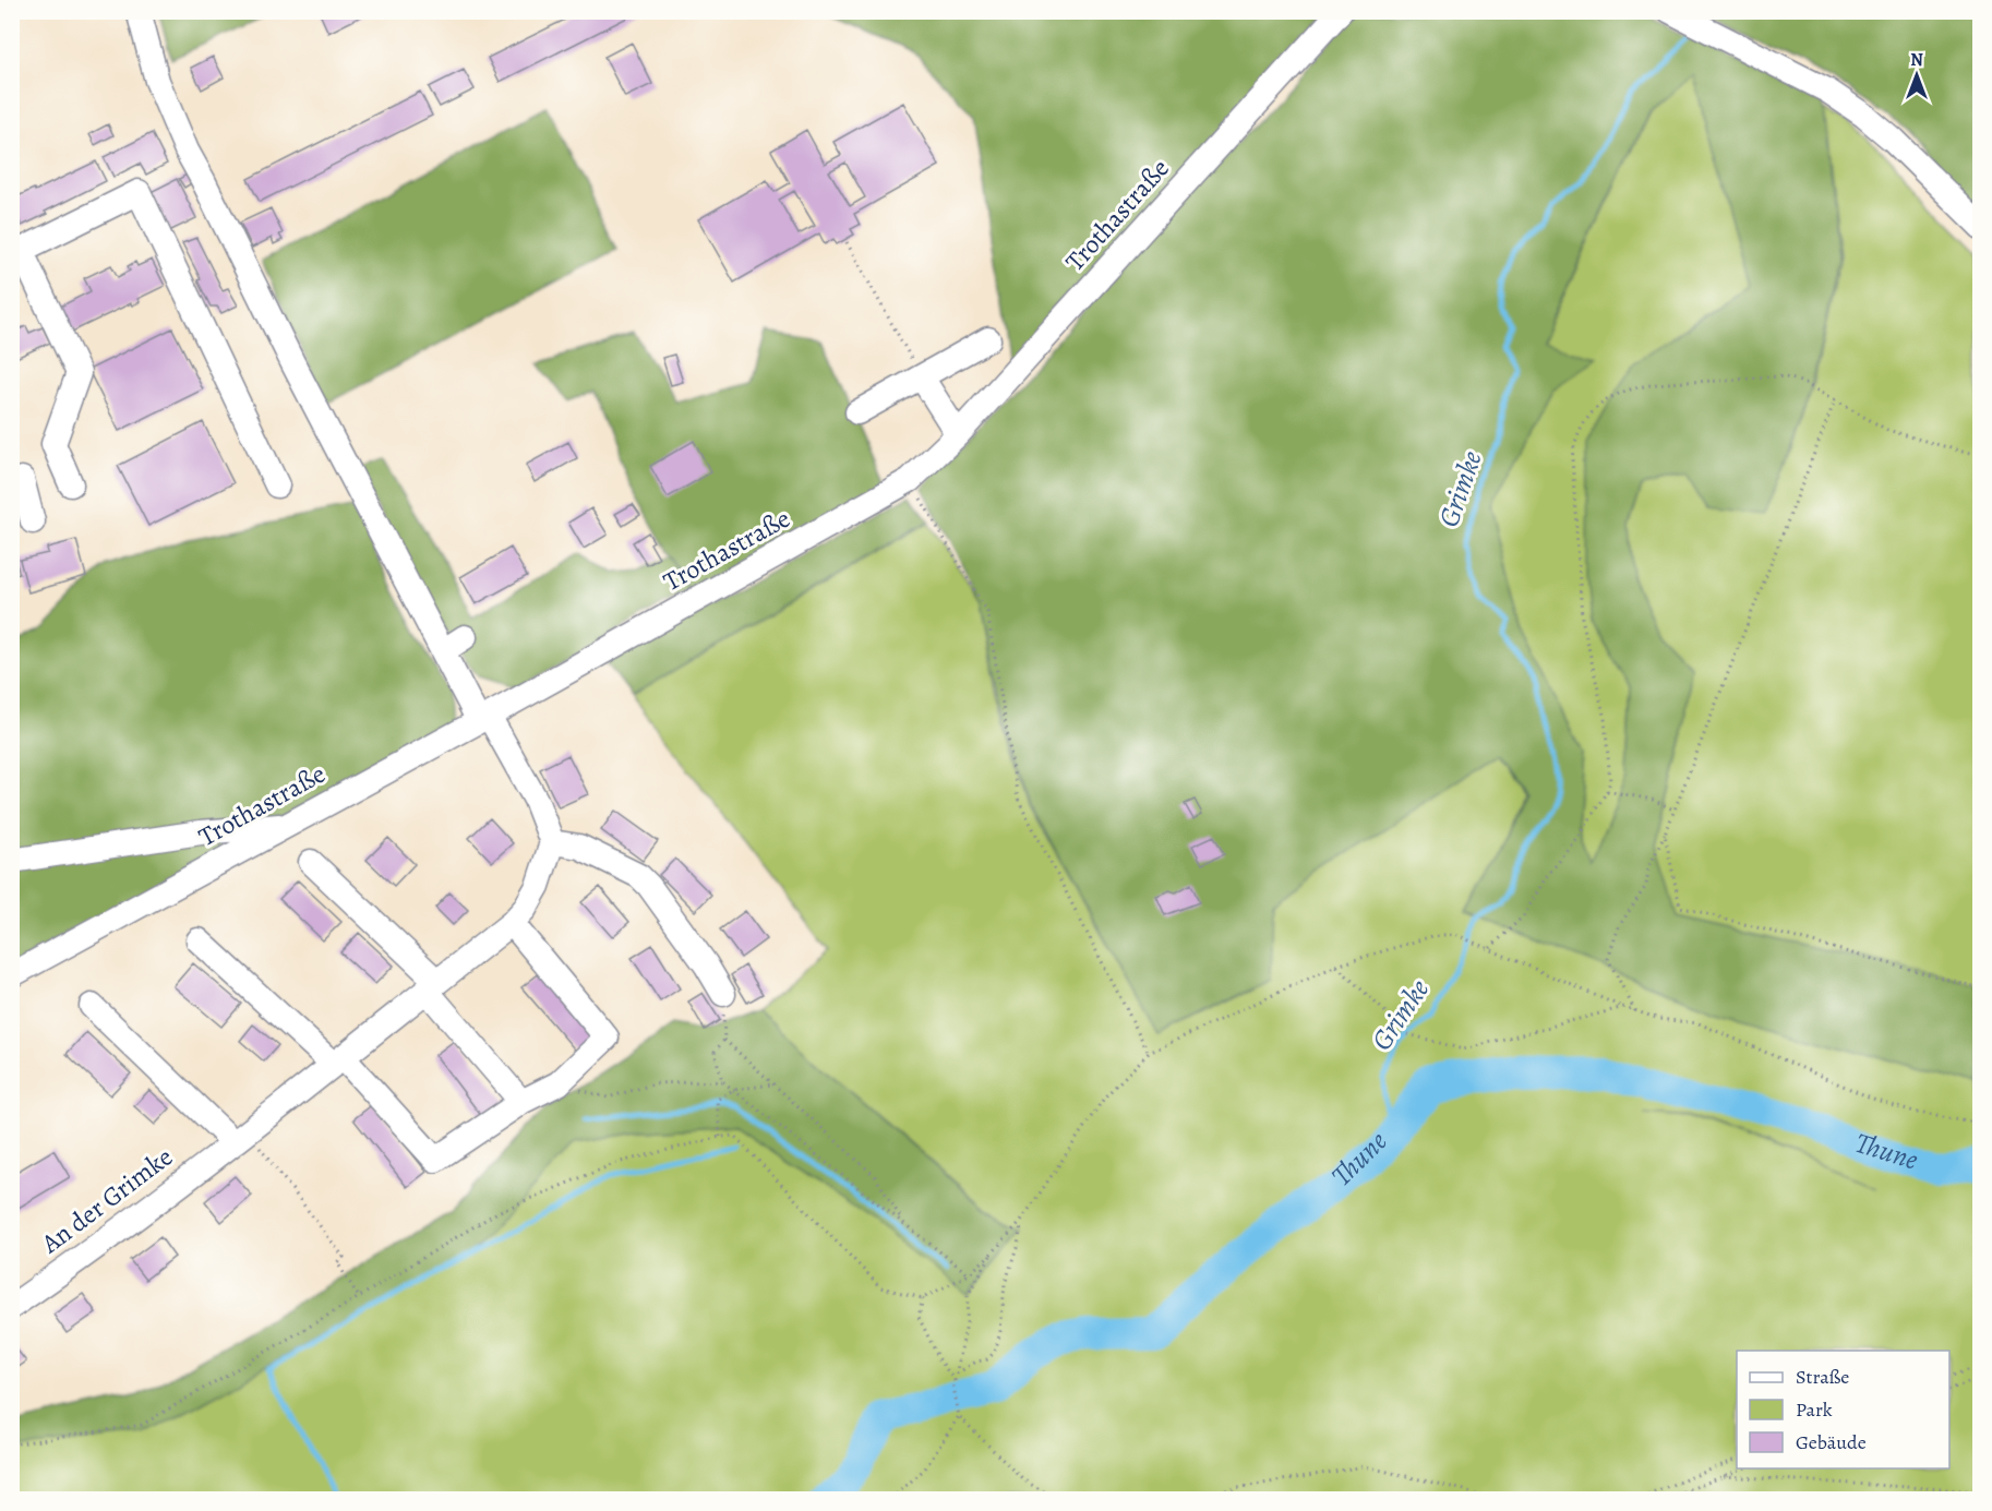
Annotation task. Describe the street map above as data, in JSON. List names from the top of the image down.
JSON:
{
  "streets": {
    "street": ["Trothastraße", "An der Grimke"]
  },
  "water": ["Grimke", "Thune"],
  "legend": ["Straße", "Park", "Gebäude"],
  "north": "top"
}
